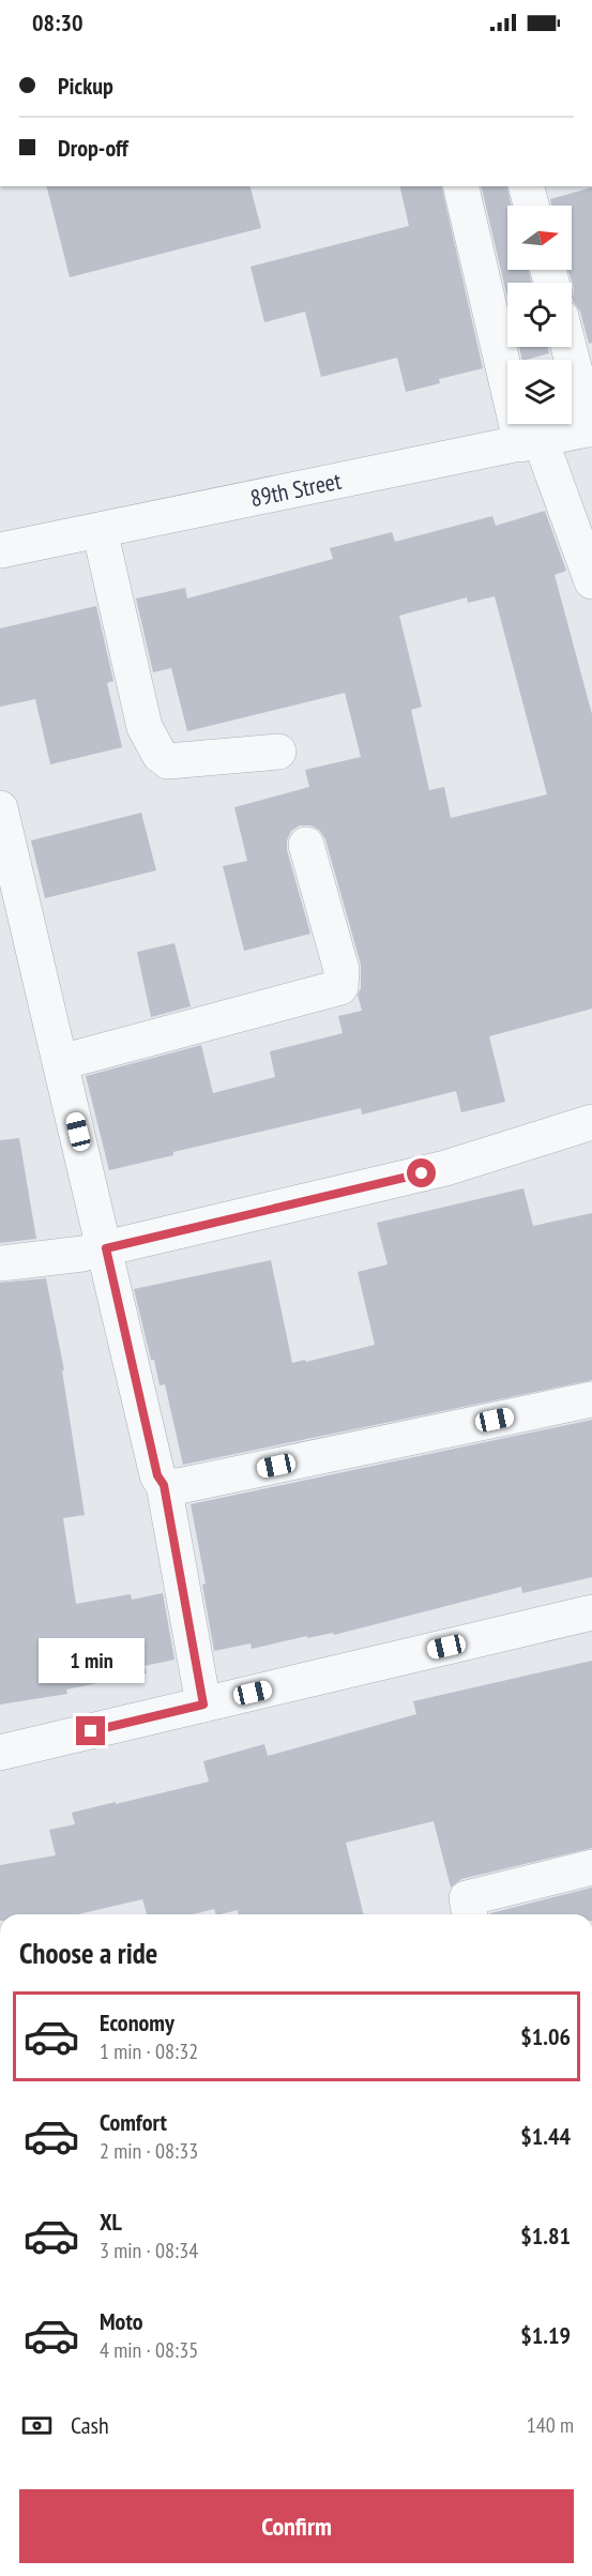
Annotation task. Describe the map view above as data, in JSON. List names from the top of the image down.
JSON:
{
  "streets": {
    "street": ["89th Street"]
  },
  "north": "right",
  "page": {
    "status": "08:30",
    "banner": ["Pickup", "Drop-off"],
    "bubble": "1 min",
    "heading": "Choose a ride",
    "list": [
      {
        "name": "Economy",
        "note": "1 min · 08:32",
        "value": "$1.06"
      },
      {
        "name": "Comfort",
        "note": "2 min · 08:33",
        "value": "$1.44"
      },
      {
        "name": "XL",
        "note": "3 min · 08:34",
        "value": "$1.81"
      },
      {
        "name": "Moto",
        "note": "4 min · 08:35",
        "value": "$1.19"
      }
    ],
    "pay": ["Cash", "140 m"],
    "buttons": "Confirm"
  }
}
